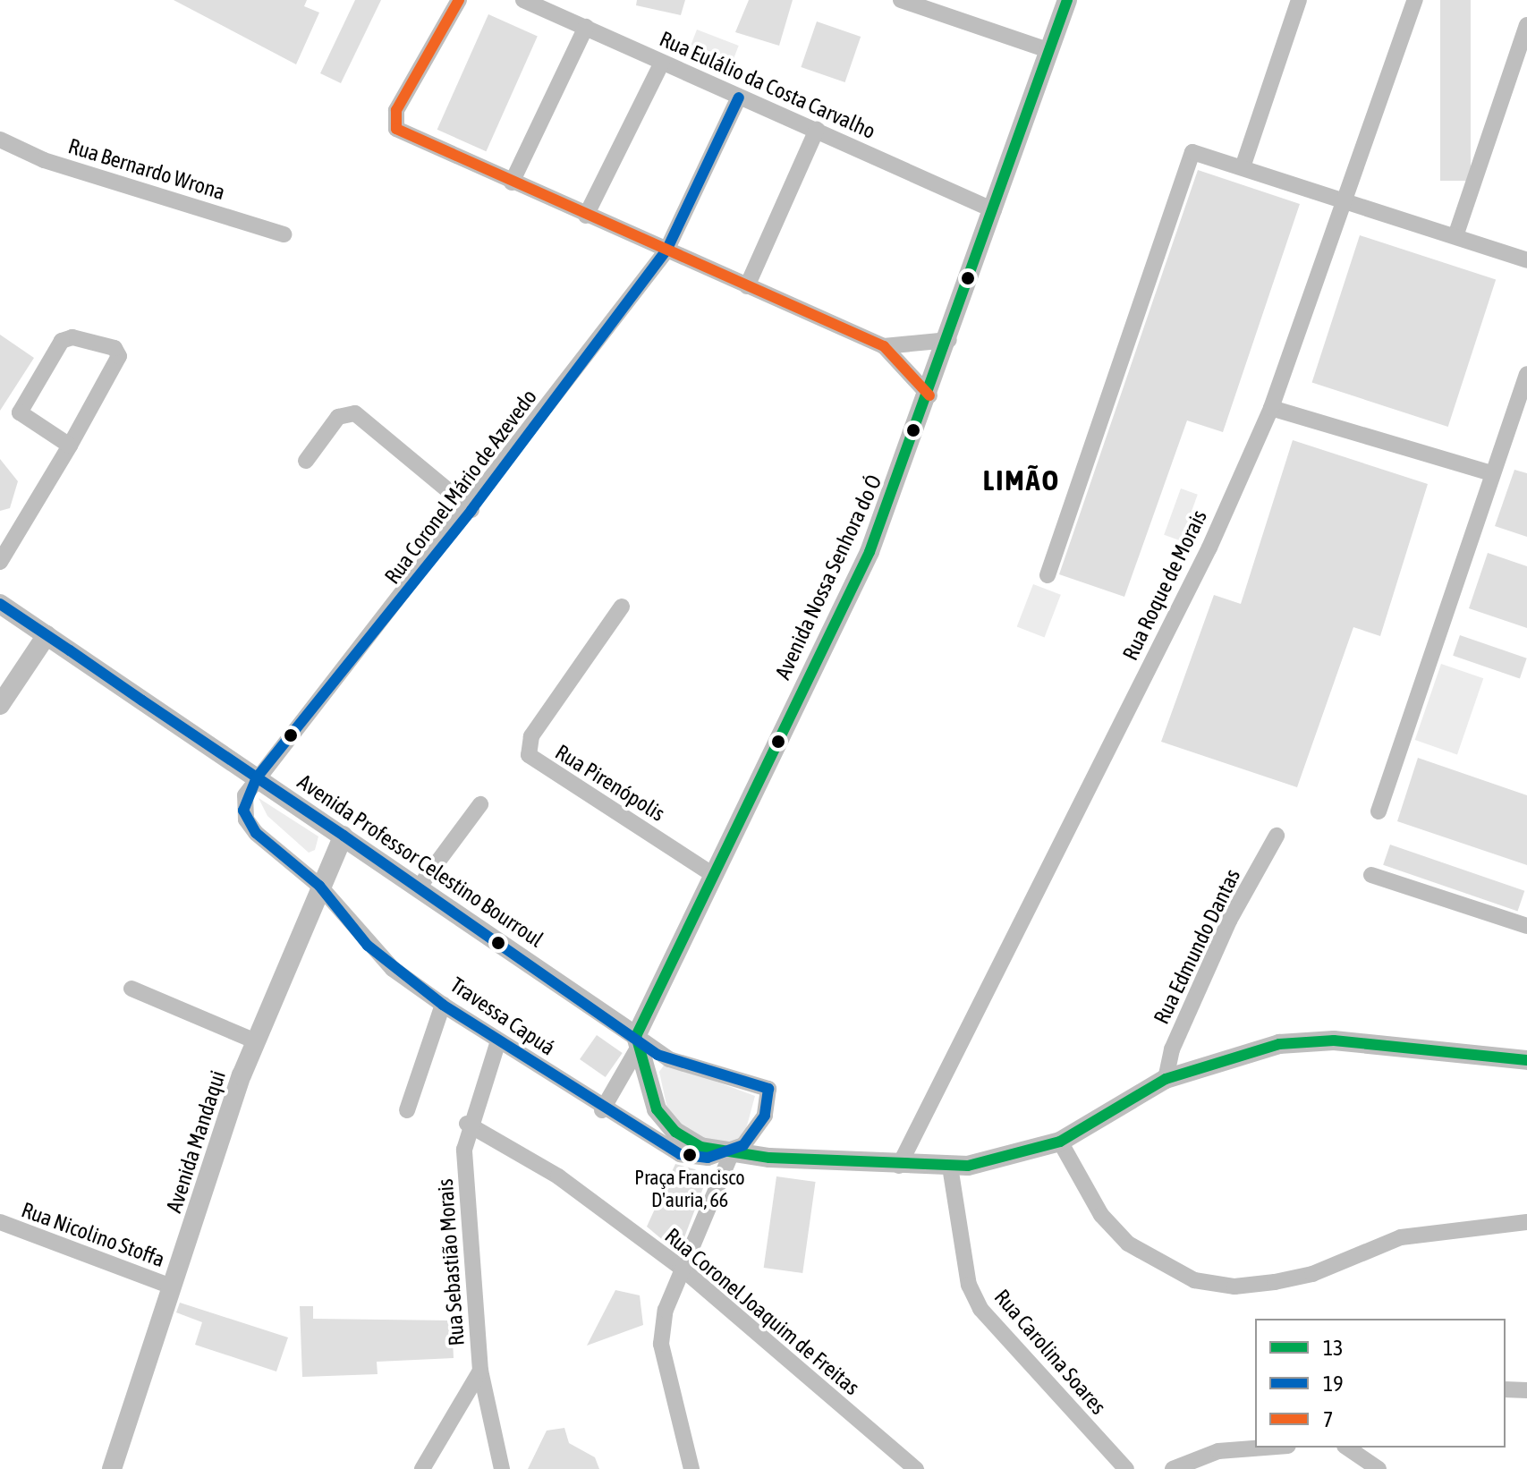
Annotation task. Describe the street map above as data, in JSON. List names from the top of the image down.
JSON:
{
  "streets": {
    "main road": ["Avenida Nossa Senhora do Ó", "Avenida Professor Celestino Bourroul", "Avenida Mandaqui"],
    "street": [
      "Rua Eulálio da Costa Carvalho",
      "Rua Bernardo Wrona",
      "Rua Coronel Mário de Azevedo",
      "Rua Roque de Morais",
      "Rua Pirenópolis",
      "Rua Edmundo Dantas",
      "Travessa Capuá",
      "Rua Nicolino Stoffa",
      "Rua Sebastião Morais",
      "Rua Coronel Joaquim de Freitas",
      "Rua Carolina Soares"
    ]
  },
  "crossings": [
    ["Rua Eulálio da Costa Carvalho", "Rua Coronel Mário de Azevedo"],
    ["Rua Eulálio da Costa Carvalho", "Avenida Nossa Senhora do Ó"],
    ["Rua Coronel Mário de Azevedo", "Avenida Professor Celestino Bourroul"],
    ["Rua Coronel Mário de Azevedo", "Travessa Capuá"],
    ["Rua Coronel Mário de Azevedo", "Avenida Mandaqui"],
    ["Avenida Nossa Senhora do Ó", "Rua Pirenópolis"],
    ["Avenida Nossa Senhora do Ó", "Avenida Professor Celestino Bourroul"],
    ["Avenida Professor Celestino Bourroul", "Avenida Mandaqui"],
    ["Travessa Capuá", "Avenida Mandaqui"],
    ["Travessa Capuá", "Rua Sebastião Morais"],
    ["Avenida Mandaqui", "Rua Nicolino Stoffa"],
    ["Rua Sebastião Morais", "Rua Coronel Joaquim de Freitas"]
  ],
  "districts": ["LIMÃO"],
  "places": ["Praça Francisco D'auria, 66"],
  "lines": ["transit line 13", "transit line 7", "transit line 19"],
  "legend": ["13", "19", "7"]
}
